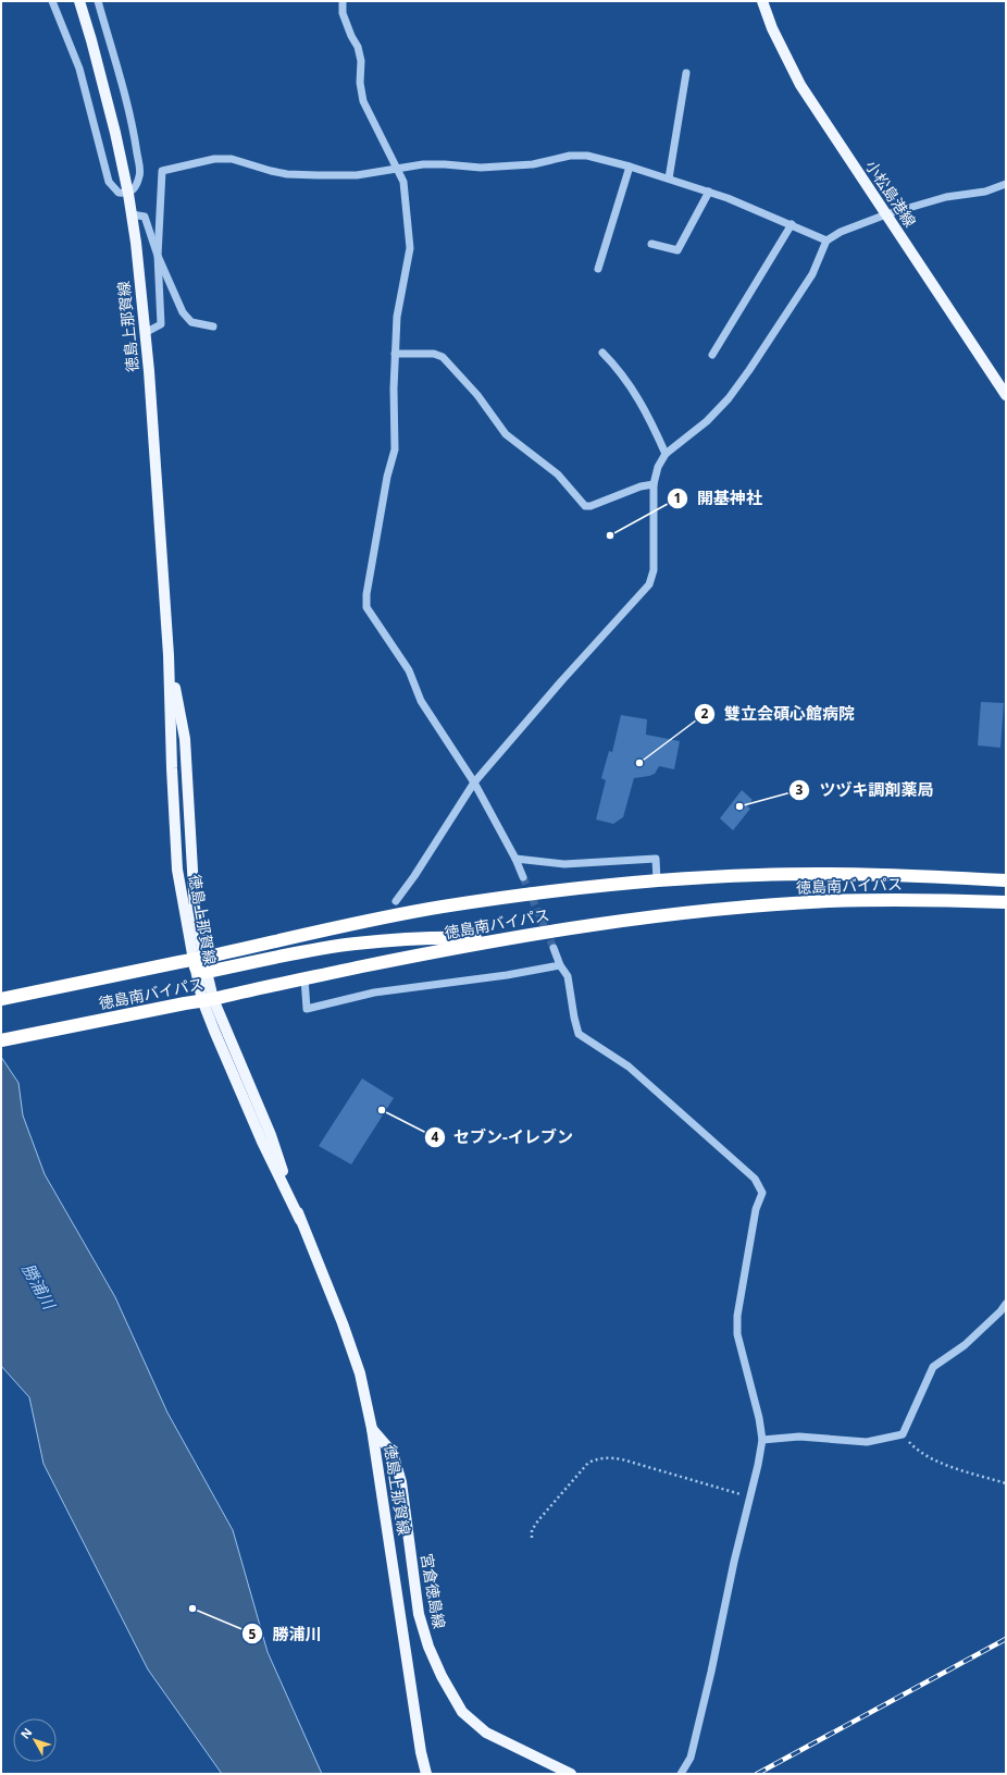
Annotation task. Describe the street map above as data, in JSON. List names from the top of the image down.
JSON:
{
  "streets": {
    "highway": ["徳島南バイパス"],
    "main road": ["小松島港線", "徳島上那賀線", "宮倉徳島線"]
  },
  "crossings": [
    ["徳島上那賀線", "徳島南バイパス"],
    ["徳島上那賀線", "宮倉徳島線"]
  ],
  "water": ["勝浦川"],
  "places": [
    "開基神社",
    "雙立会碩心館病院",
    "ツヅキ調剤薬局",
    "セブン-イレブン",
    "勝浦川"
  ],
  "north": "top left"
}
